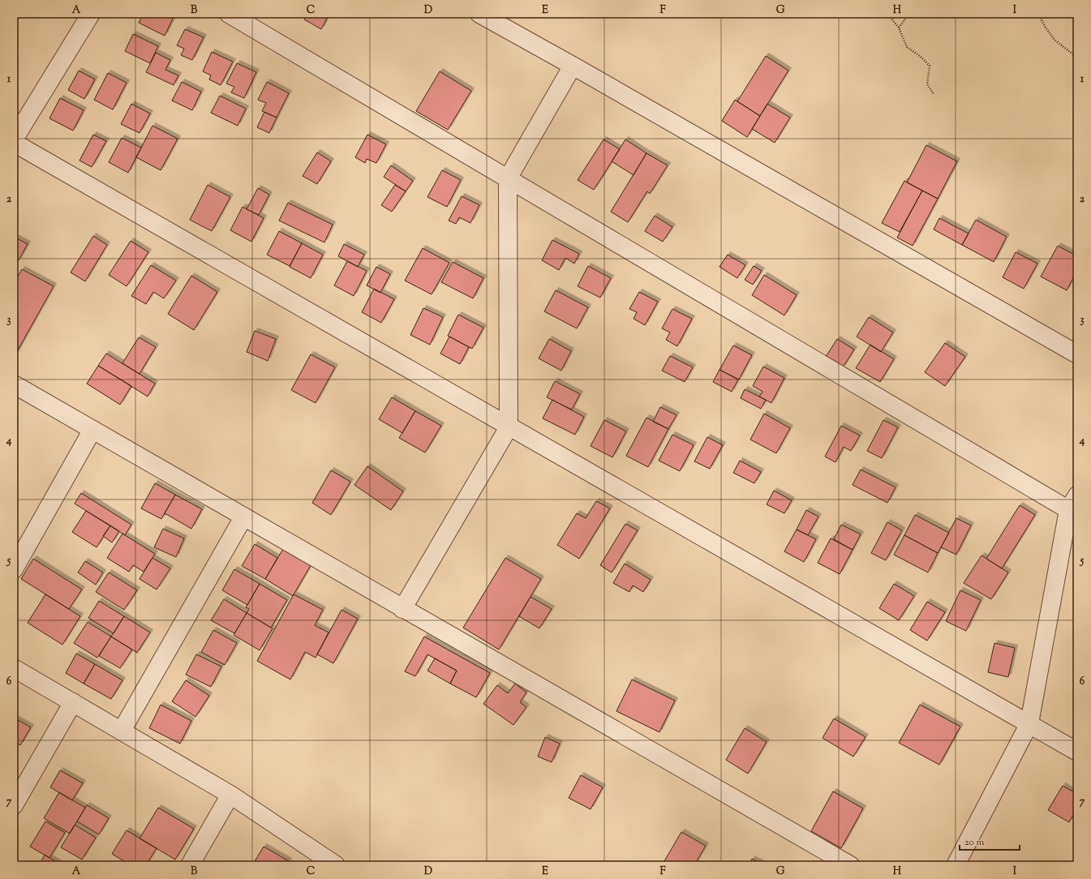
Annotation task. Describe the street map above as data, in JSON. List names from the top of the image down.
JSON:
{
  "scale_bar": "20 m",
  "grid": {
    "columns": [
      "A",
      "B",
      "C",
      "D",
      "E",
      "F",
      "G",
      "H",
      "I"
    ],
    "rows": [
      "1",
      "2",
      "3",
      "4",
      "5",
      "6",
      "7"
    ]
  }
}
